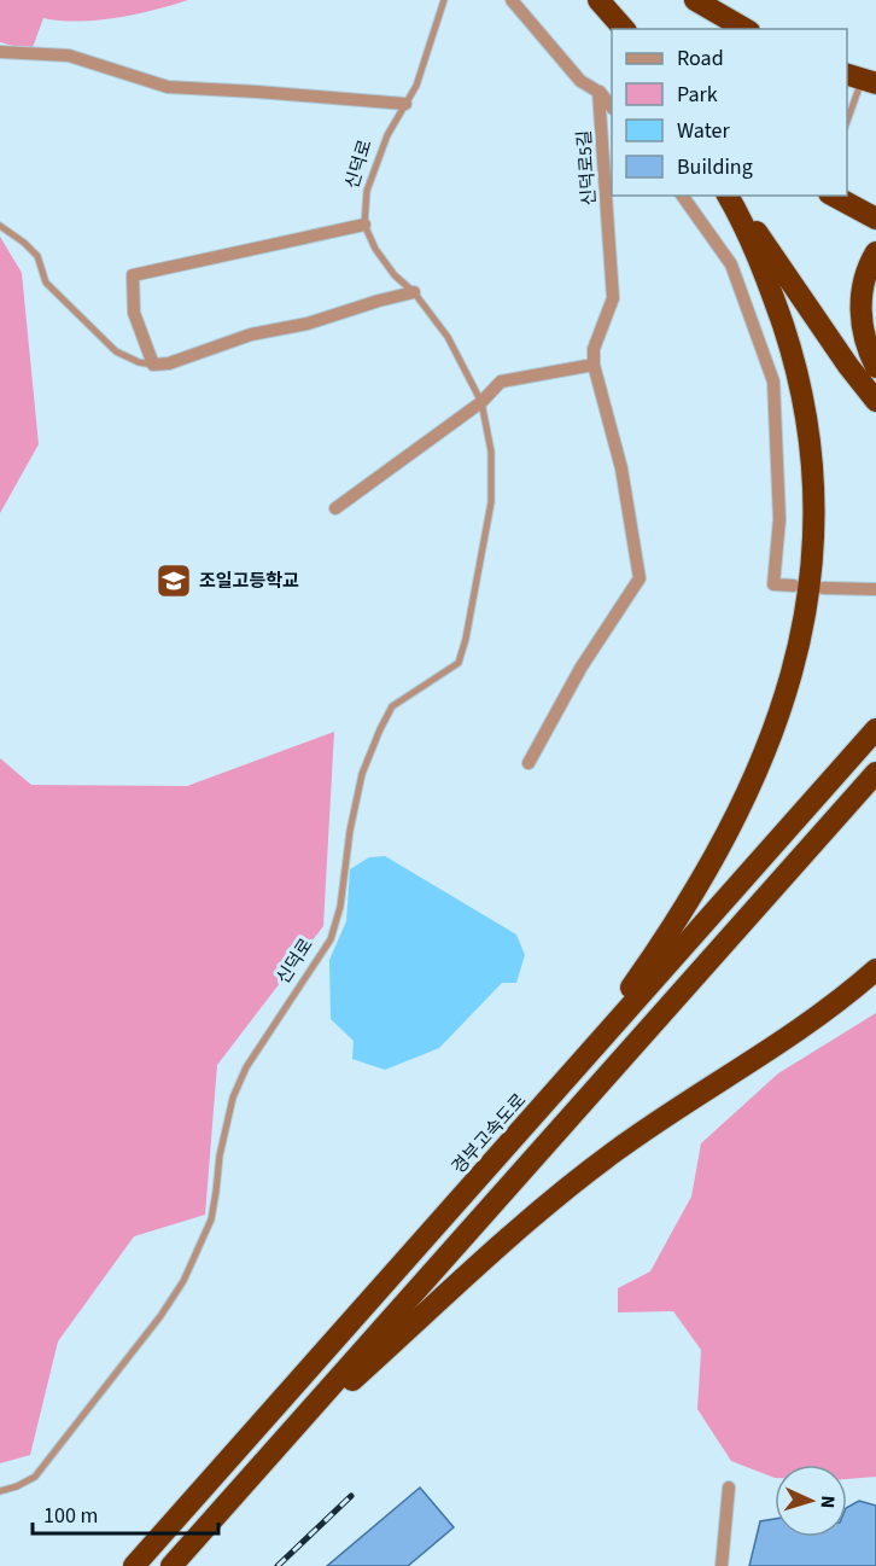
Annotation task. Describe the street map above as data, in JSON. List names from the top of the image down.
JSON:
{
  "streets": {
    "highway": ["경부고속도로"],
    "street": ["신덕로5길"],
    "lane": ["신덕로"]
  },
  "places": {
    "school or university": ["조일고등학교"]
  },
  "legend": [
    "Road",
    "Park",
    "Water",
    "Building"
  ],
  "scale_bar": "100 m",
  "north": "right"
}
